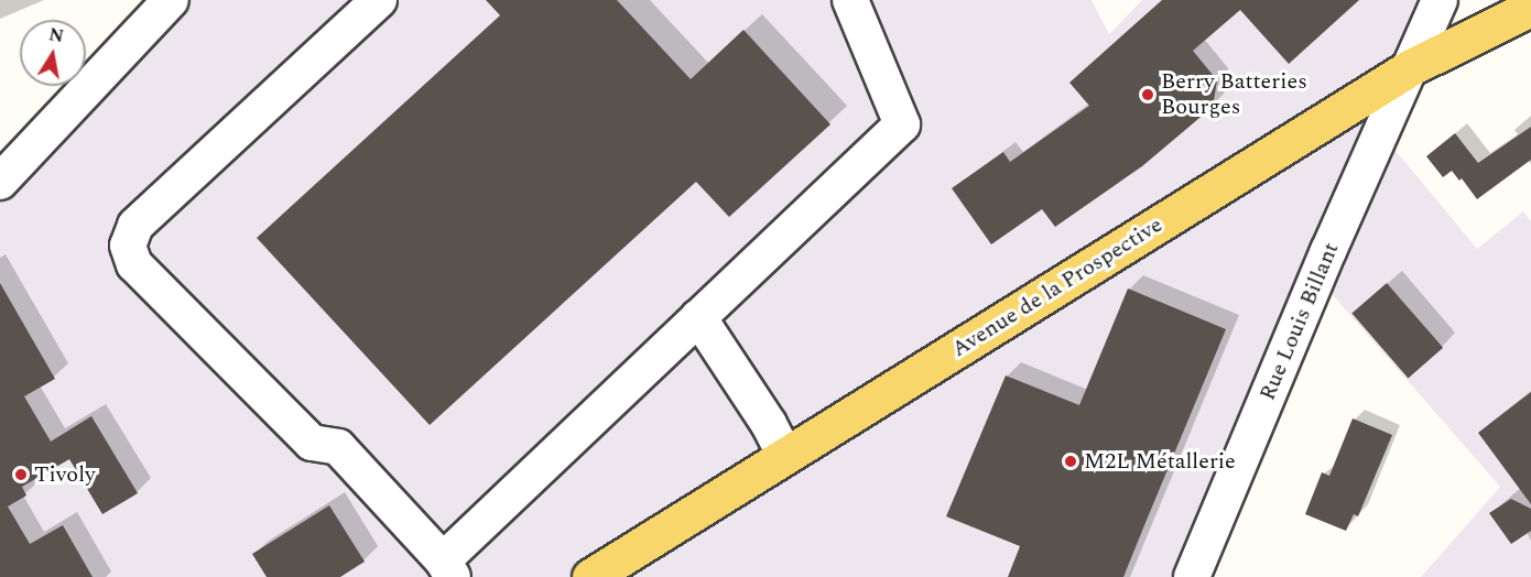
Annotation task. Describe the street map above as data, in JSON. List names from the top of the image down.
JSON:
{
  "streets": {
    "main road": ["Avenue de la Prospective"],
    "street": ["Rue Louis Billant"]
  },
  "crossings": [
    ["Avenue de la Prospective", "Rue Louis Billant"]
  ],
  "places": ["Berry Batteries Bourges", "M2L Métallerie", "Tivoly"],
  "north": "top"
}
